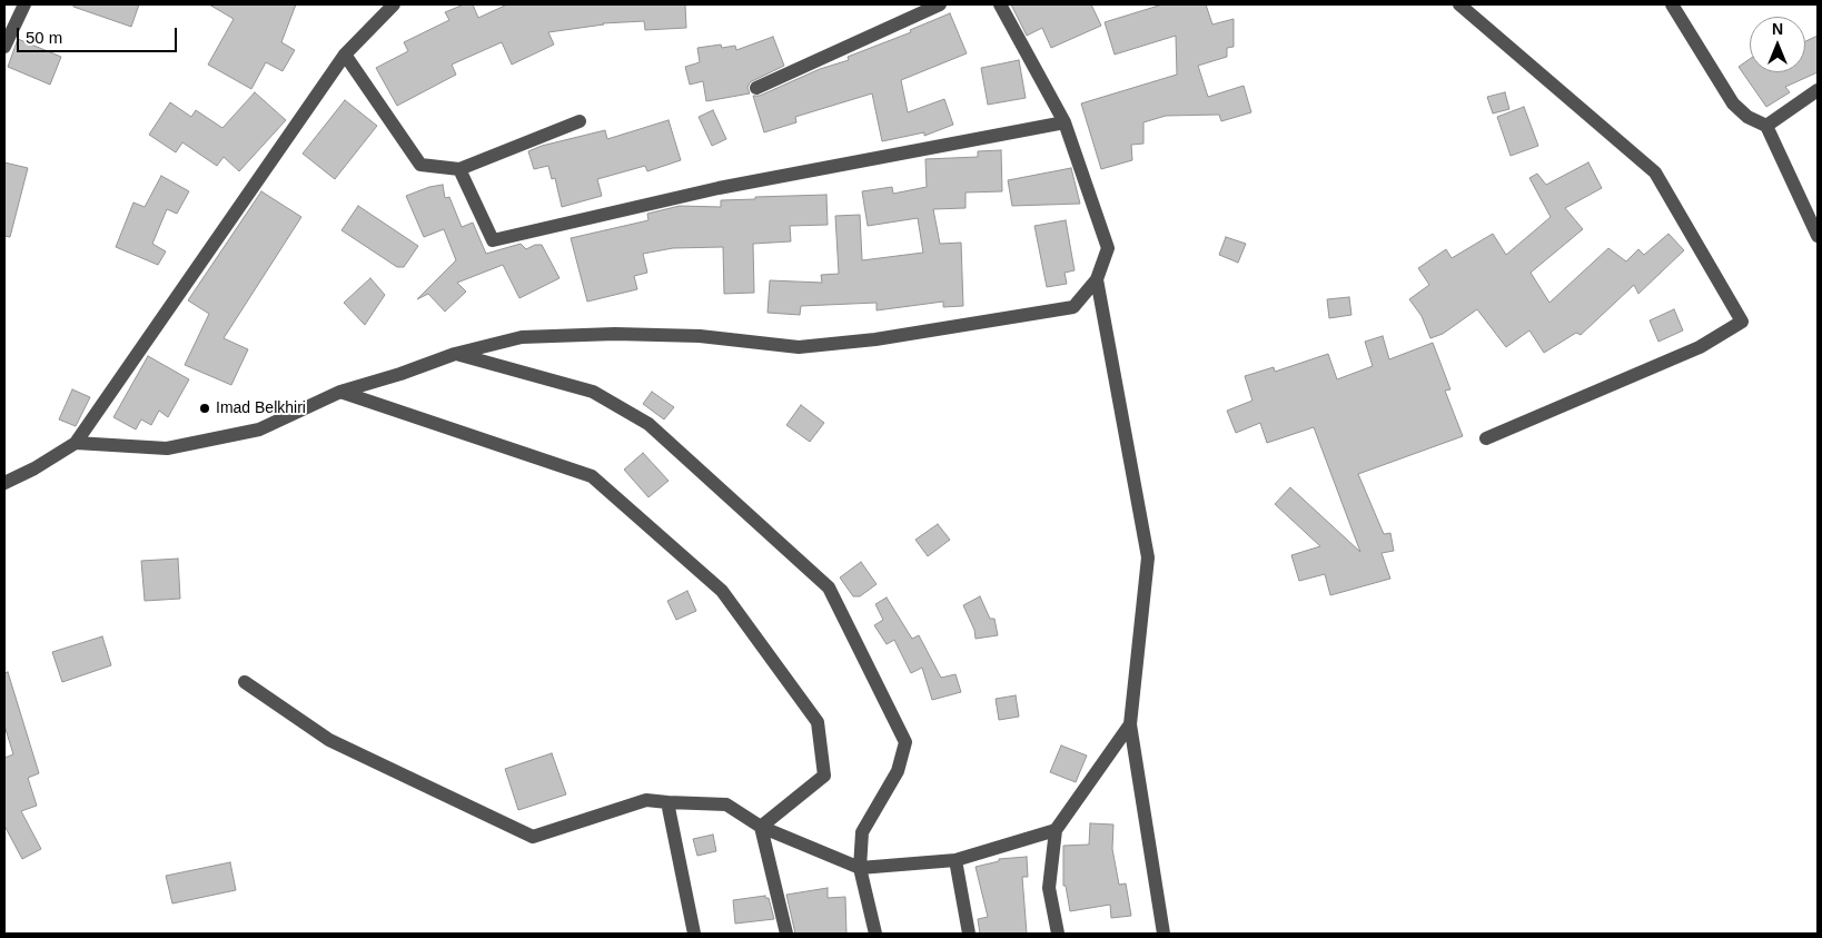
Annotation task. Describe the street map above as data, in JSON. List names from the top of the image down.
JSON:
{
  "places": ["Imad Belkhiri"],
  "scale_bar": "50 m",
  "north": "top"
}
